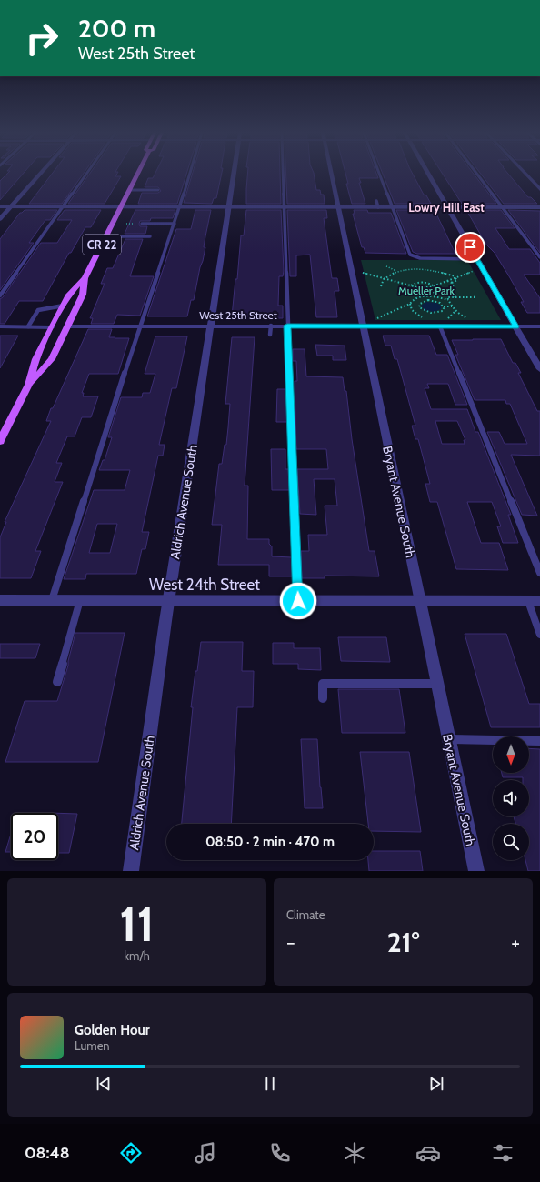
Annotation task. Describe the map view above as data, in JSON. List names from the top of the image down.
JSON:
{
  "streets": {
    "main road": ["CR 22"],
    "street": [
      "West 25th Street",
      "Aldrich Avenue South",
      "Bryant Avenue South",
      "West 24th Street"
    ]
  },
  "crossings": [
    ["CR 22", "West 25th Street"],
    ["West 25th Street", "Aldrich Avenue South"],
    ["West 25th Street", "Bryant Avenue South"],
    ["Aldrich Avenue South", "West 24th Street"],
    ["Bryant Avenue South", "West 24th Street"]
  ],
  "districts": ["Lowry Hill East"],
  "parks": ["Mueller Park"],
  "north": "bottom",
  "page": {
    "turn": ["200 m", "West 25th Street"],
    "limit": "20",
    "trip": "08:50 · 2 min · 470 m",
    "tile": [
      ["11", "km/h"],
      "Climate"
    ],
    "heat": ["−", "21°", "+"],
    "song": ["Golden Hour", "Lumen"],
    "tabs": "08:48"
  }
}
